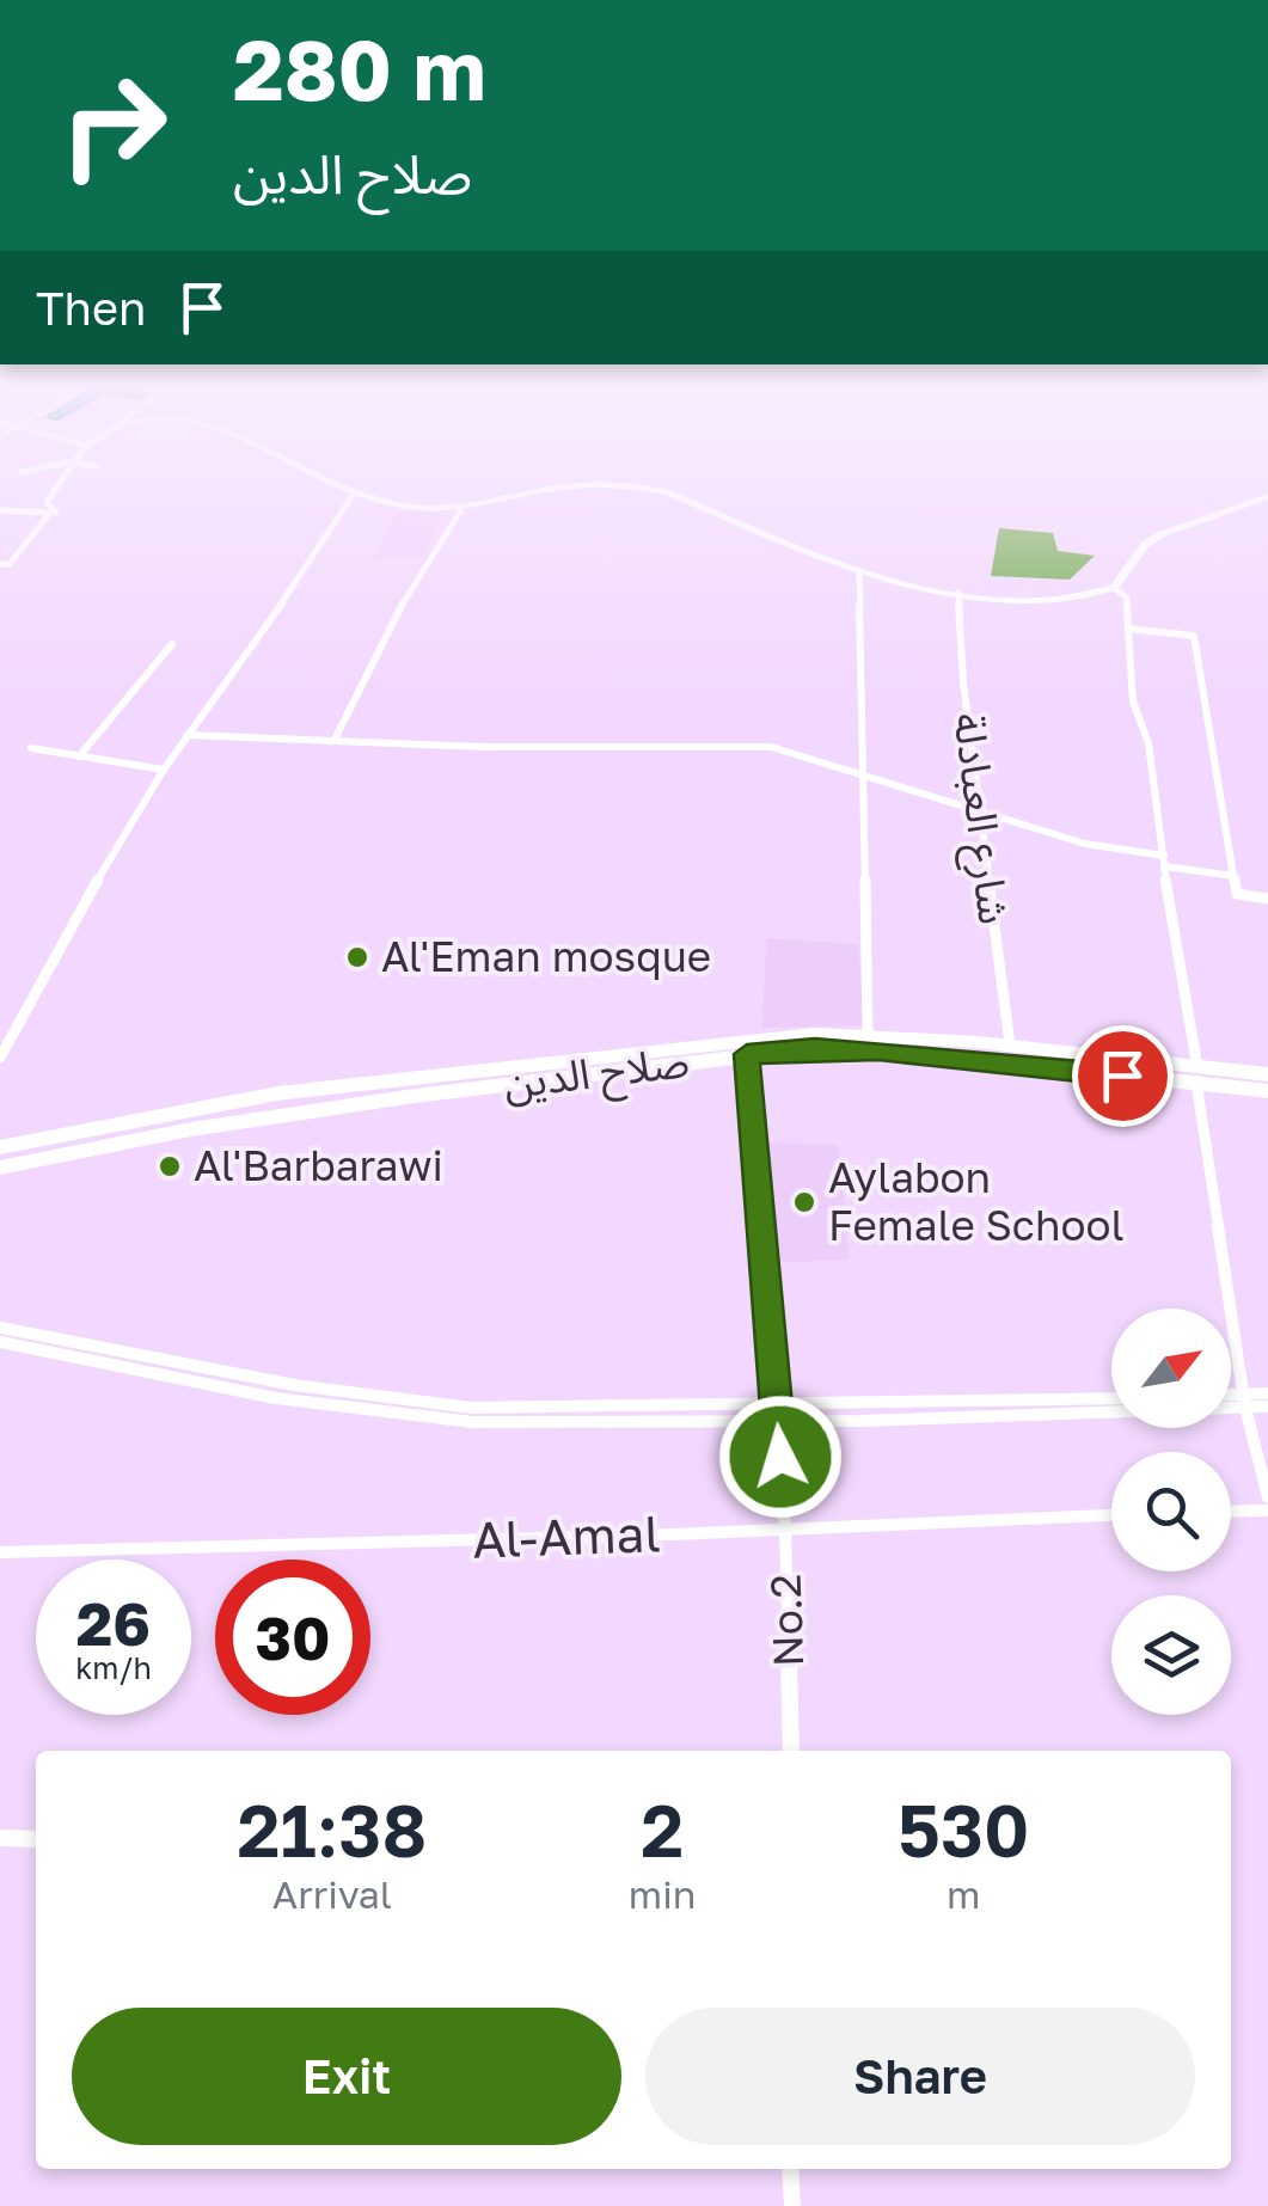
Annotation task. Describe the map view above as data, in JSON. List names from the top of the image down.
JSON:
{
  "streets": {
    "highway": ["صلاح الدين"],
    "street": ["شارع العبادلة", "Al-Amal", "No.2"]
  },
  "crossings": [
    ["شارع العبادلة", "صلاح الدين"],
    ["صلاح الدين", "No.2"],
    ["Al-Amal", "No.2"]
  ],
  "places": ["Al'Eman mosque", "Al'Barbarawi", "Aylabon Female School"],
  "north": "top right",
  "page": {
    "turn": ["280 m", "صلاح الدين"],
    "then": "Then",
    "speed": "26 km/h",
    "limit": "30",
    "eta": [
      "21:38",
      "Arrival",
      "2",
      "min",
      "530",
      "m"
    ],
    "buttons": ["Exit", "Share"]
  }
}
